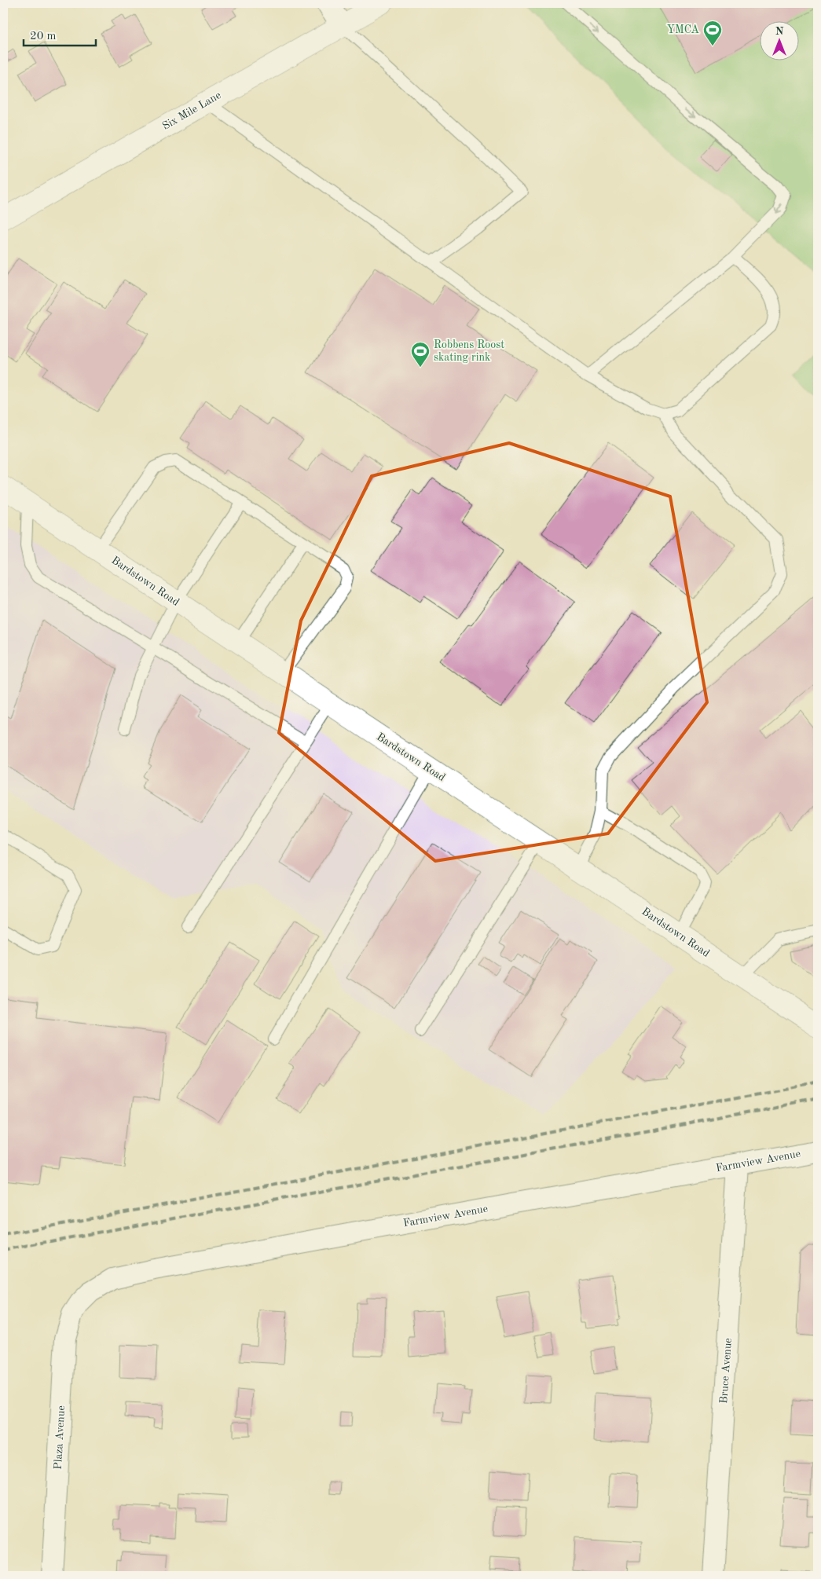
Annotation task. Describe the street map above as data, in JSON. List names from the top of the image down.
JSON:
{
  "streets": {
    "main road": ["Six Mile Lane", "Bardstown Road"],
    "street": ["Farmview Avenue", "Bruce Avenue", "Plaza Avenue"]
  },
  "crossings": [
    ["Farmview Avenue", "Bruce Avenue"],
    ["Farmview Avenue", "Plaza Avenue"]
  ],
  "places": {
    "sports": ["YMCA", "Robbens Roost skating rink"]
  },
  "scale_bar": "20 m",
  "north": "top"
}
